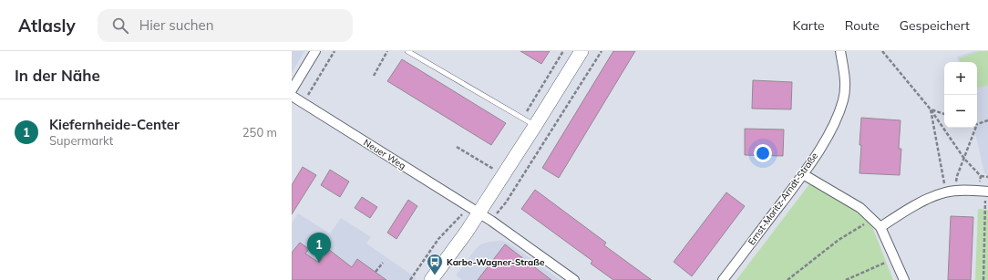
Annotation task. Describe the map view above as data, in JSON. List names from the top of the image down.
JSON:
{
  "streets": {
    "street": ["Neuer Weg", "Ernst-Moritz-Arndt-Straße"]
  },
  "places": {
    "bus stop": ["Karbe-Wagner-Straße"]
  },
  "page": {
    "header": "Atlasly",
    "search": "Hier suchen",
    "nav": ["Karte", "Route", "Gespeichert"],
    "heading": "In der Nähe",
    "map_buttons": ["+", "−"],
    "list": [
      {
        "mark": "1",
        "name": "Kiefernheide-Center",
        "note": "Supermarkt",
        "value": "250 m"
      }
    ],
    "pins": "1"
  }
}
